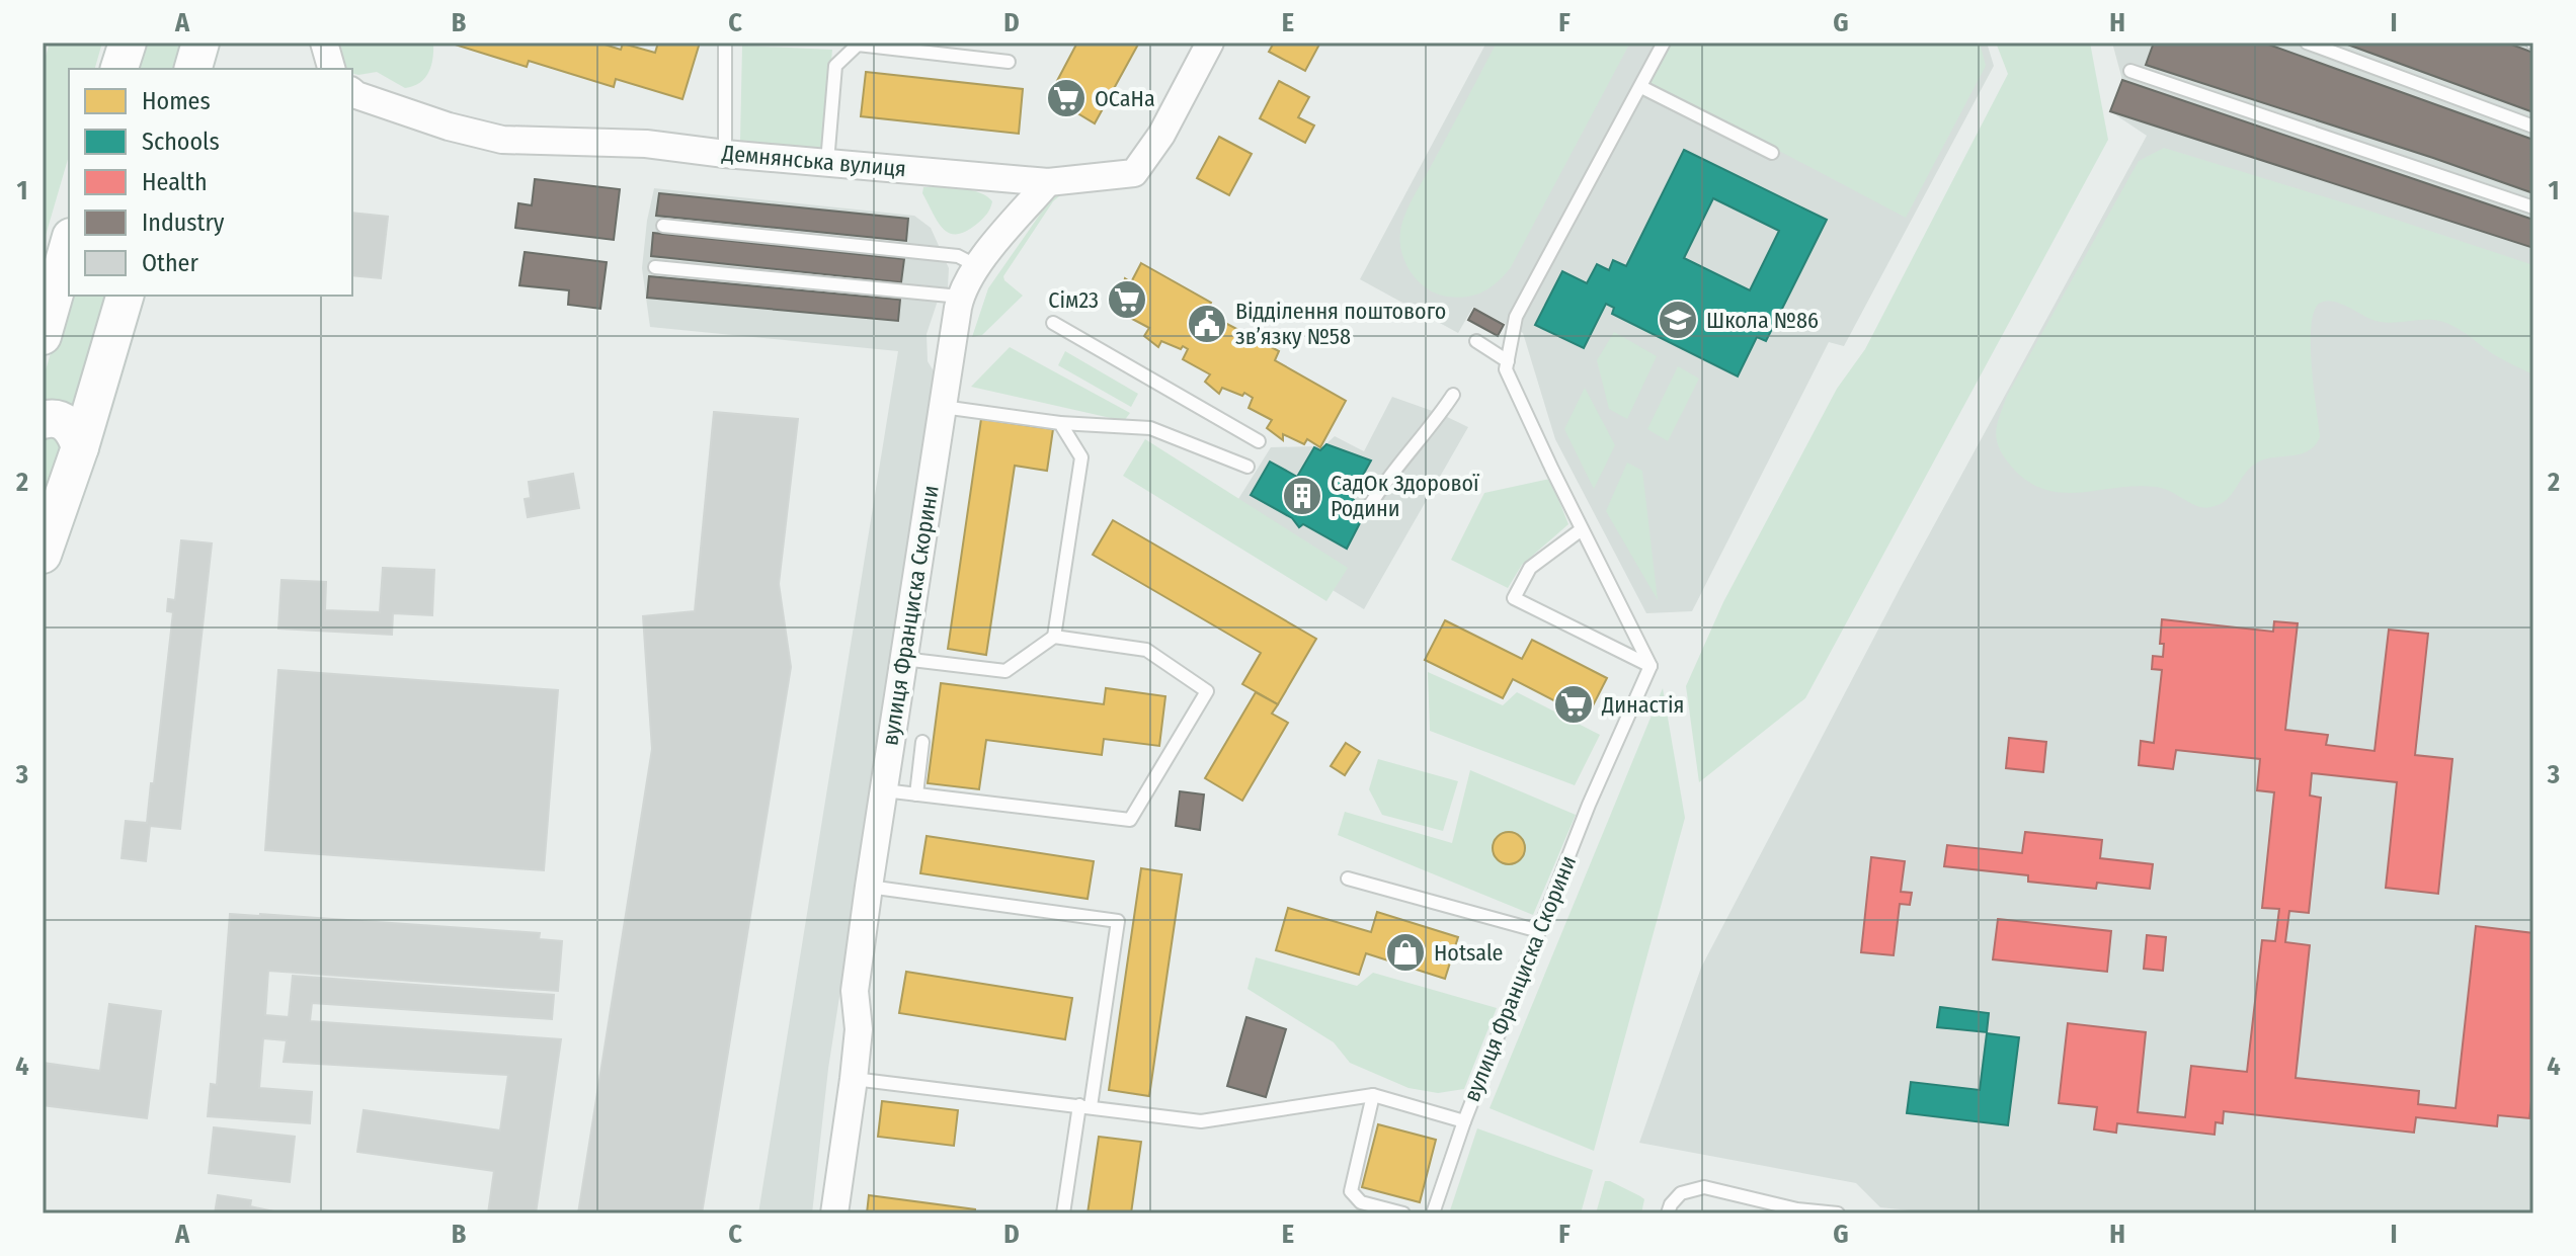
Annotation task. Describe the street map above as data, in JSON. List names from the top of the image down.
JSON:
{
  "streets": {
    "street": ["Демнянська вулиця", "вулиця Франциска Скорини"]
  },
  "crossings": [
    ["Демнянська вулиця", "вулиця Франциска Скорини"]
  ],
  "places": {
    "supermarket": ["ОСаНа", "Сім23", "Династія"],
    "school or university": ["Школа №86"],
    "public building": ["Відділення поштового зв’язку №58"],
    "building": ["СадОк Здорової Родини"],
    "shop": ["Hotsale"]
  },
  "legend": [
    "Homes",
    "Schools",
    "Health",
    "Industry",
    "Other"
  ],
  "grid": {
    "columns": [
      "A",
      "B",
      "C",
      "D",
      "E",
      "F",
      "G",
      "H",
      "I"
    ],
    "rows": [
      "1",
      "2",
      "3",
      "4"
    ]
  }
}
